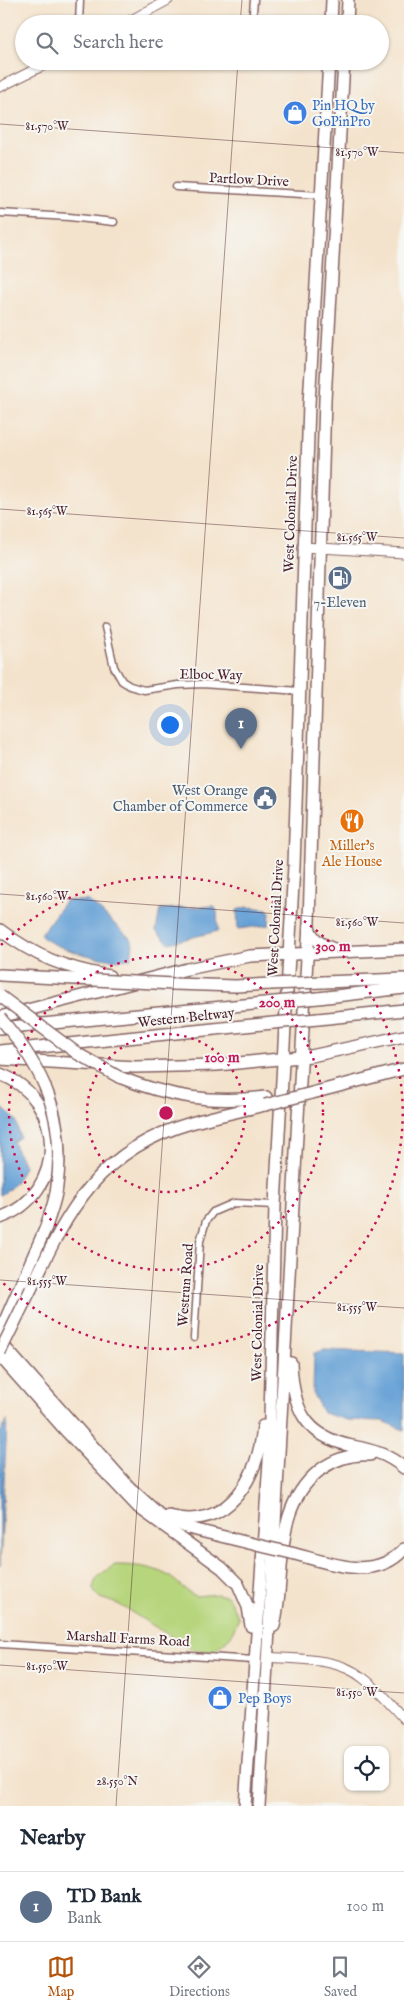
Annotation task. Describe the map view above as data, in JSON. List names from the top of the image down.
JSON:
{
  "streets": {
    "highway": ["West Colonial Drive", "Western Beltway"],
    "street": [
      "Partlow Drive",
      "Elboc Way",
      "Westrun Road",
      "Marshall Farms Road"
    ]
  },
  "crossings": [
    ["Partlow Drive", "West Colonial Drive"],
    ["West Colonial Drive", "Elboc Way"],
    ["West Colonial Drive", "Westrun Road"],
    ["West Colonial Drive", "Marshall Farms Road"]
  ],
  "places": {
    "shop": ["Pin HQ by GoPinPro", "Pep Boys"],
    "fuel station": ["7-Eleven"],
    "public building": ["West Orange Chamber of Commerce"],
    "restaurant": ["Miller's Ale House"]
  },
  "page": {
    "search": "Search here",
    "pins": "1",
    "heading": "Nearby",
    "list": [
      {
        "mark": "1",
        "name": "TD Bank",
        "note": "Bank",
        "value": "100 m"
      }
    ],
    "nav": ["Map", "Directions", "Saved"]
  },
  "coordinates": [
    "81.570°W",
    "81.565°W",
    "81.560°W",
    "81.555°W",
    "81.550°W",
    "28.550°N"
  ],
  "rings": ["300 m", "200 m", "100 m"]
}
